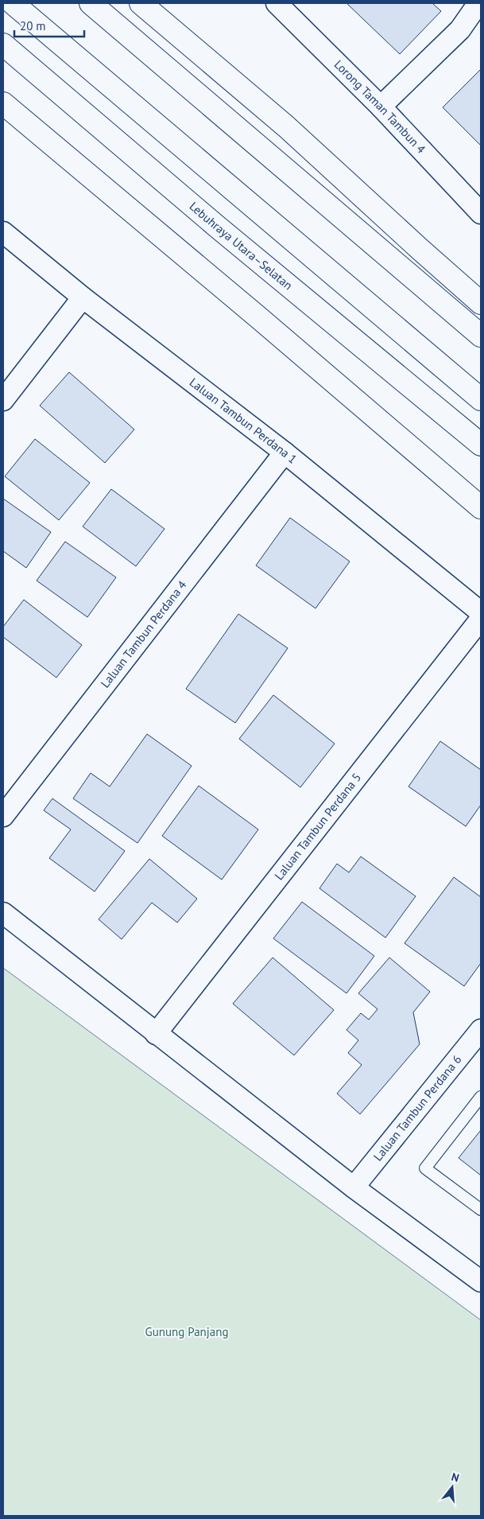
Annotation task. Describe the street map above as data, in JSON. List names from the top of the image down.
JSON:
{
  "streets": {
    "main road": ["Lebuhraya Utara–Selatan"],
    "street": [
      "Lorong Taman Tambun 4",
      "Laluan Tambun Perdana 1",
      "Laluan Tambun Perdana 4",
      "Laluan Tambun Perdana 5",
      "Laluan Tambun Perdana 6"
    ]
  },
  "crossings": [
    ["Laluan Tambun Perdana 1", "Laluan Tambun Perdana 4"]
  ],
  "parks": ["Gunung Panjang"],
  "scale_bar": "20 m",
  "north": "top"
}
